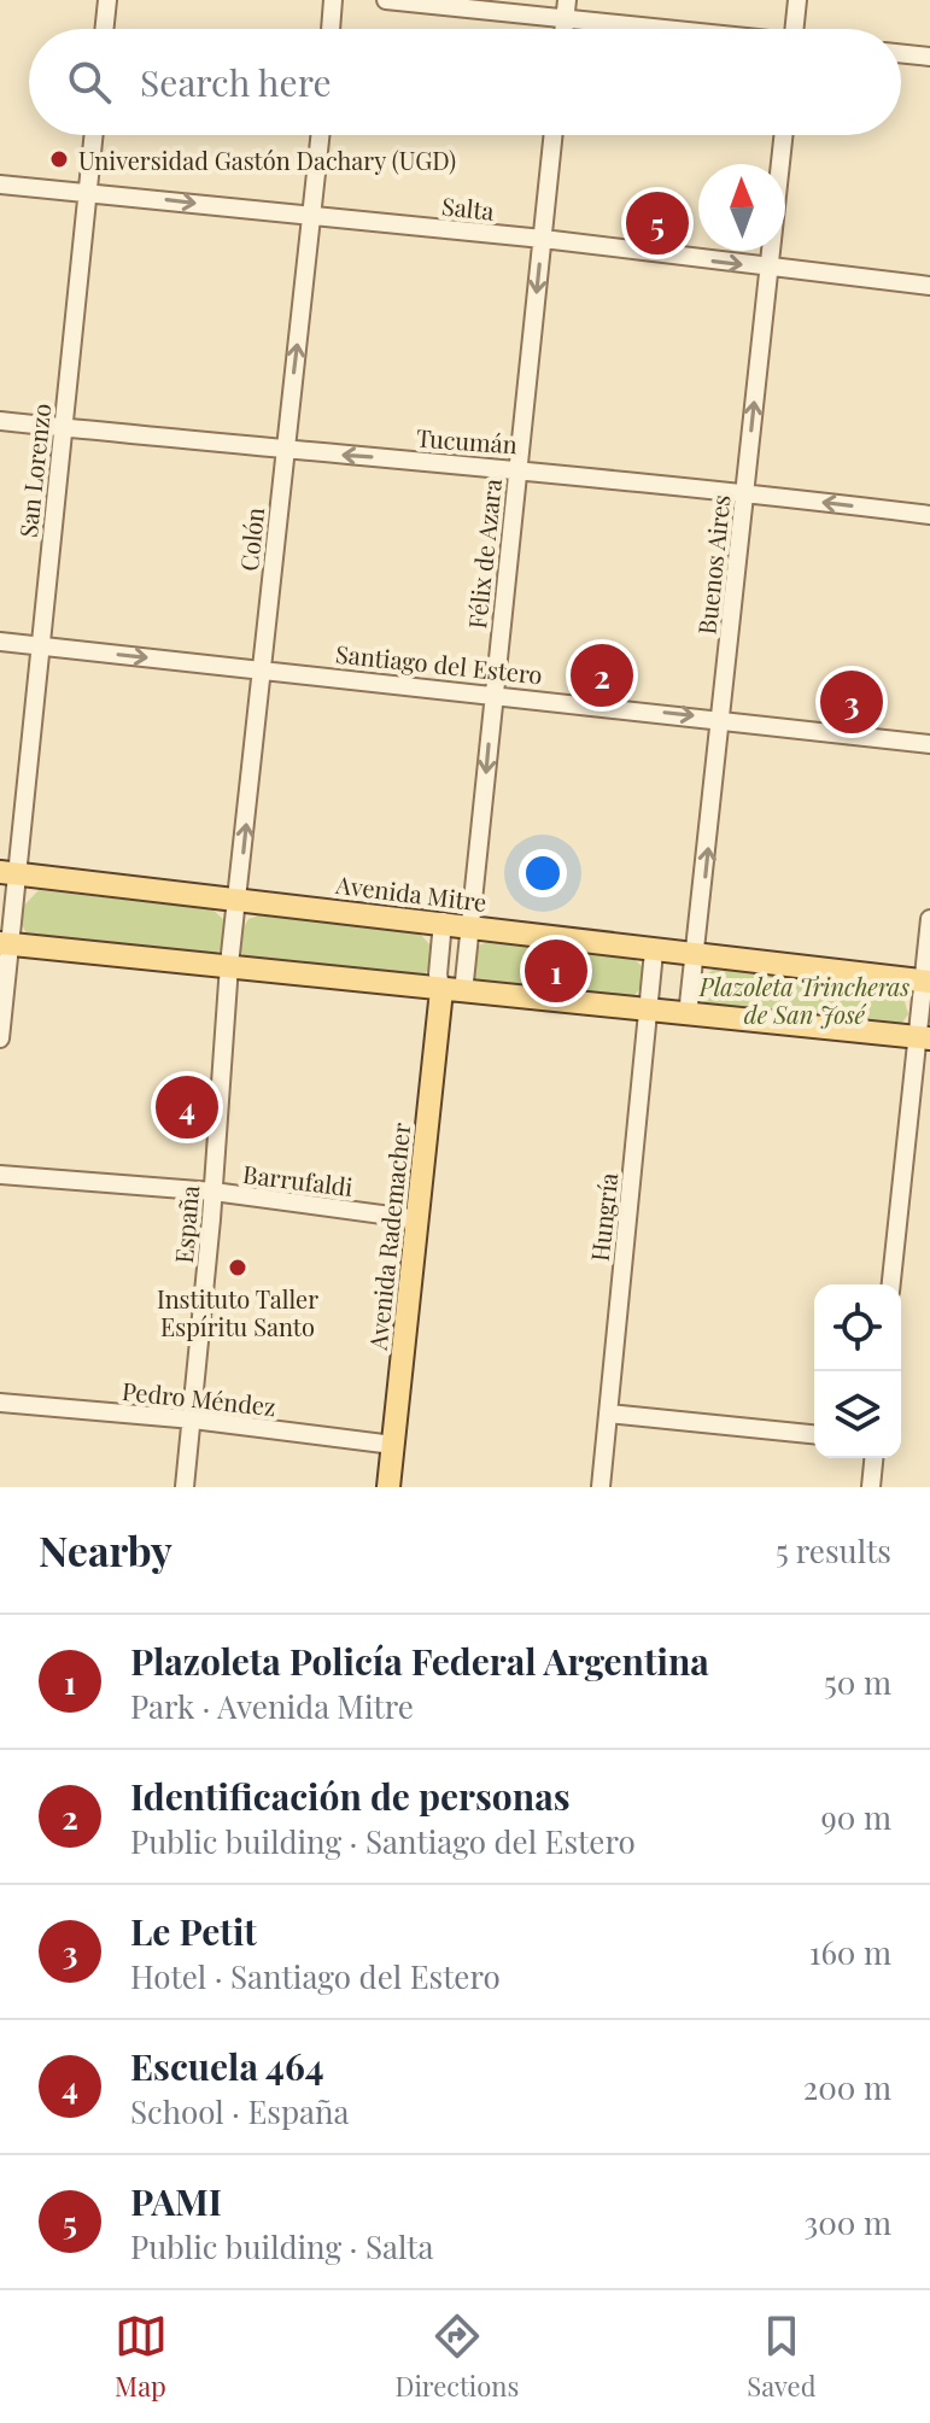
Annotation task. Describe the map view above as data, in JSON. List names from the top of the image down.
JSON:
{
  "streets": {
    "main road": ["Avenida Mitre", "Avenida Rademacher"],
    "street": [
      "Salta",
      "Tucumán",
      "San Lorenzo",
      "Colón",
      "Félix de Azara",
      "Buenos Aires",
      "Santiago del Estero",
      "Barrufaldi",
      "Hungría",
      "España",
      "Pedro Méndez"
    ]
  },
  "crossings": [
    ["Salta", "San Lorenzo"],
    ["Salta", "Colón"],
    ["Salta", "Félix de Azara"],
    ["Salta", "Buenos Aires"],
    ["Tucumán", "San Lorenzo"],
    ["Tucumán", "Colón"],
    ["Tucumán", "Félix de Azara"],
    ["Tucumán", "Buenos Aires"],
    ["San Lorenzo", "Santiago del Estero"],
    ["San Lorenzo", "Avenida Mitre"],
    ["Colón", "Santiago del Estero"],
    ["Colón", "Avenida Mitre"],
    ["Colón", "España"],
    ["Félix de Azara", "Santiago del Estero"],
    ["Félix de Azara", "Avenida Mitre"],
    ["Félix de Azara", "Avenida Rademacher"],
    ["Buenos Aires", "Santiago del Estero"],
    ["Buenos Aires", "Avenida Mitre"],
    ["Avenida Mitre", "Hungría"],
    ["Barrufaldi", "España"],
    ["Barrufaldi", "Avenida Rademacher"],
    ["España", "Pedro Méndez"],
    ["Avenida Rademacher", "Pedro Méndez"]
  ],
  "one_way": [
    "Salta",
    "Tucumán",
    "Colón",
    "Félix de Azara",
    "Buenos Aires",
    "Santiago del Estero"
  ],
  "parks": ["Plazoleta Trincheras de San José"],
  "places": ["Universidad Gastón Dachary (UGD)", "Instituto Taller Espíritu Santo"],
  "north": "top",
  "page": {
    "search": "Search here",
    "pins": [
      "5",
      "2",
      "3",
      "1",
      "4"
    ],
    "heading": ["Nearby", "5 results"],
    "list": [
      {
        "mark": "1",
        "name": "Plazoleta Policía Federal Argentina",
        "note": "Park · Avenida Mitre",
        "value": "50 m"
      },
      {
        "mark": "2",
        "name": "Identificación de personas",
        "note": "Public building · Santiago del Estero",
        "value": "90 m"
      },
      {
        "mark": "3",
        "name": "Le Petit",
        "note": "Hotel · Santiago del Estero",
        "value": "160 m"
      },
      {
        "mark": "4",
        "name": "Escuela 464",
        "note": "School · España",
        "value": "200 m"
      },
      {
        "mark": "5",
        "name": "PAMI",
        "note": "Public building · Salta",
        "value": "300 m"
      }
    ],
    "nav": ["Map", "Directions", "Saved"]
  }
}
